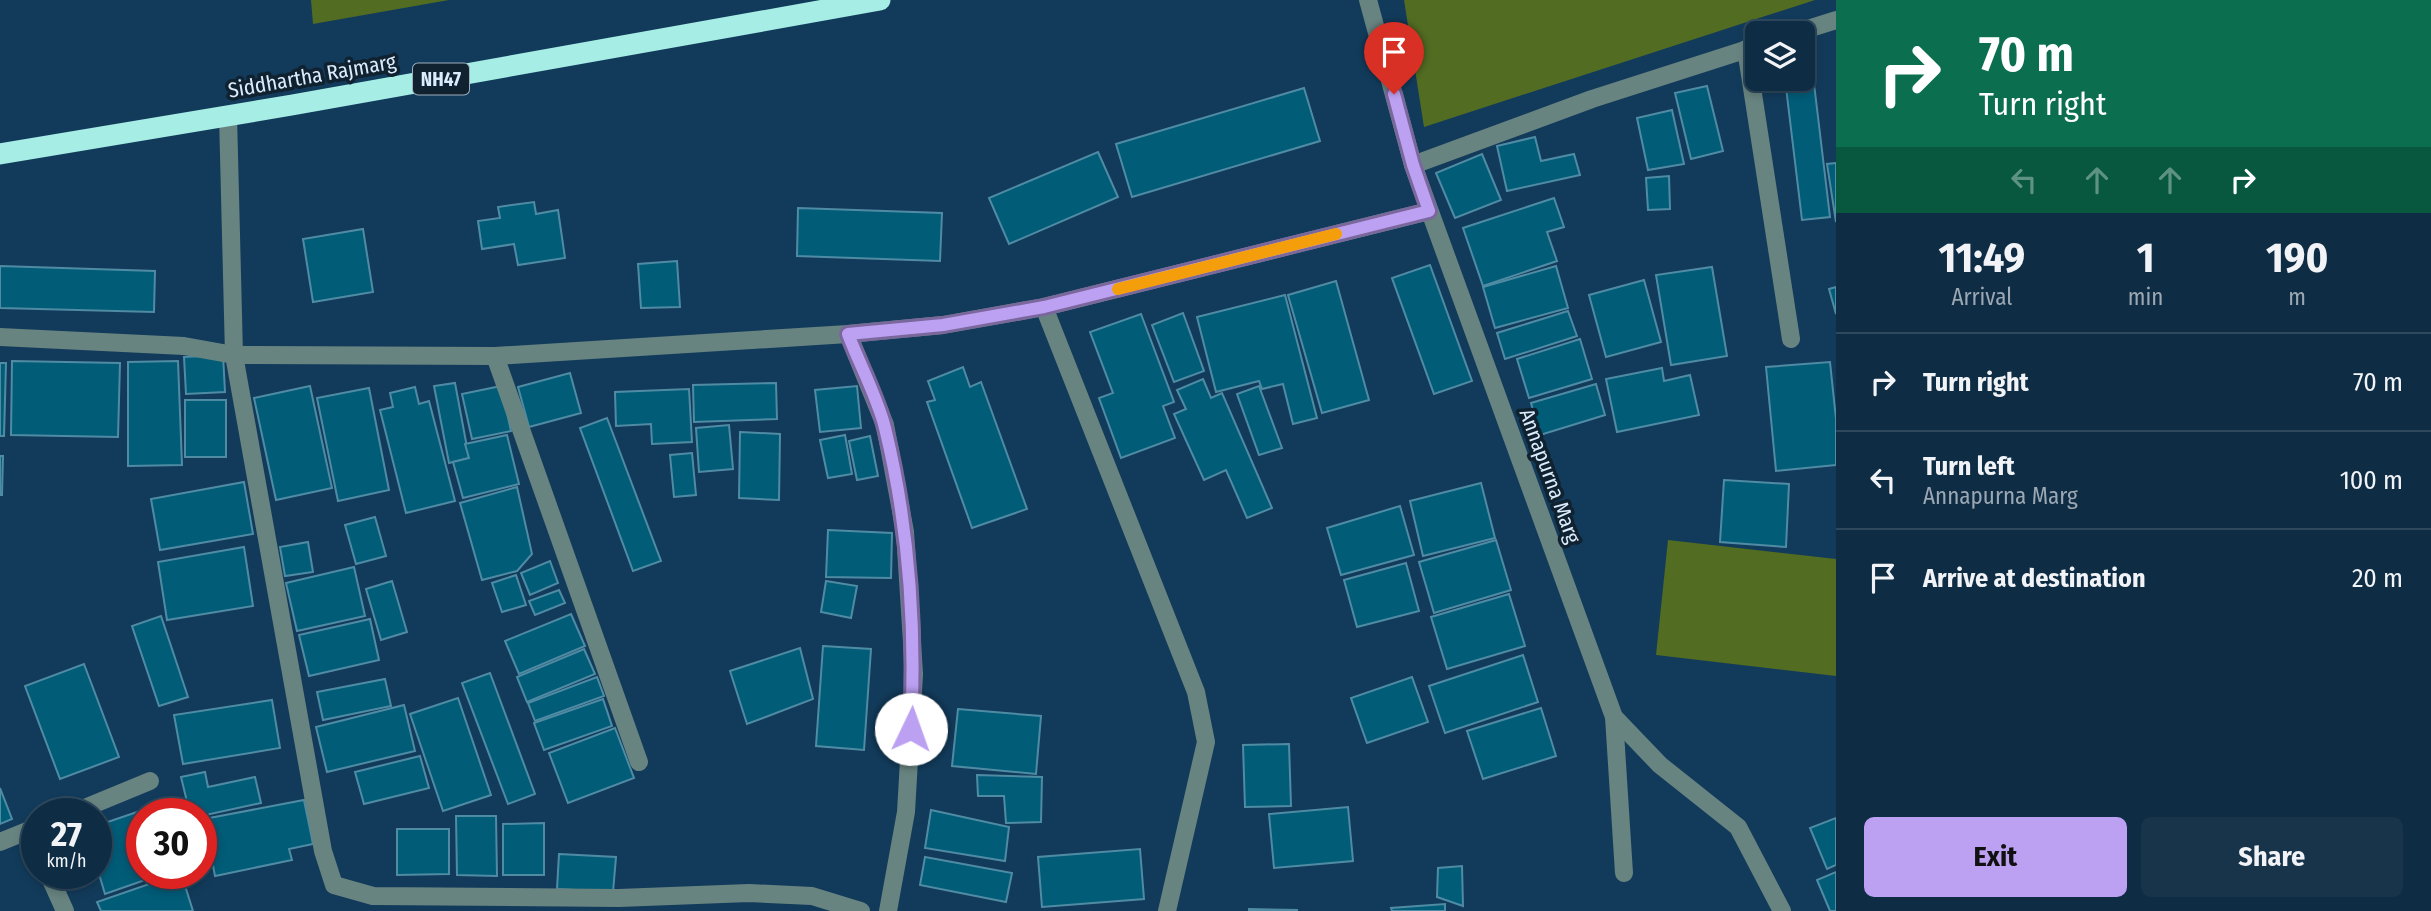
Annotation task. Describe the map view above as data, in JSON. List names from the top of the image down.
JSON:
{
  "streets": {
    "highway": ["Siddhartha Rajmarg", "NH47"],
    "street": ["Annapurna Marg"]
  },
  "page": {
    "turn": ["70 m", "Turn right"],
    "eta": [
      "11:49",
      "Arrival",
      "1",
      "min",
      "190",
      "m"
    ],
    "list": [
      {
        "name": "Turn right",
        "value": "70 m"
      },
      {
        "name": "Turn left",
        "note": "Annapurna Marg",
        "value": "100 m"
      },
      {
        "name": "Arrive at destination",
        "value": "20 m"
      }
    ],
    "speed": "27 km/h",
    "limit": "30",
    "buttons": ["Exit", "Share"]
  }
}
